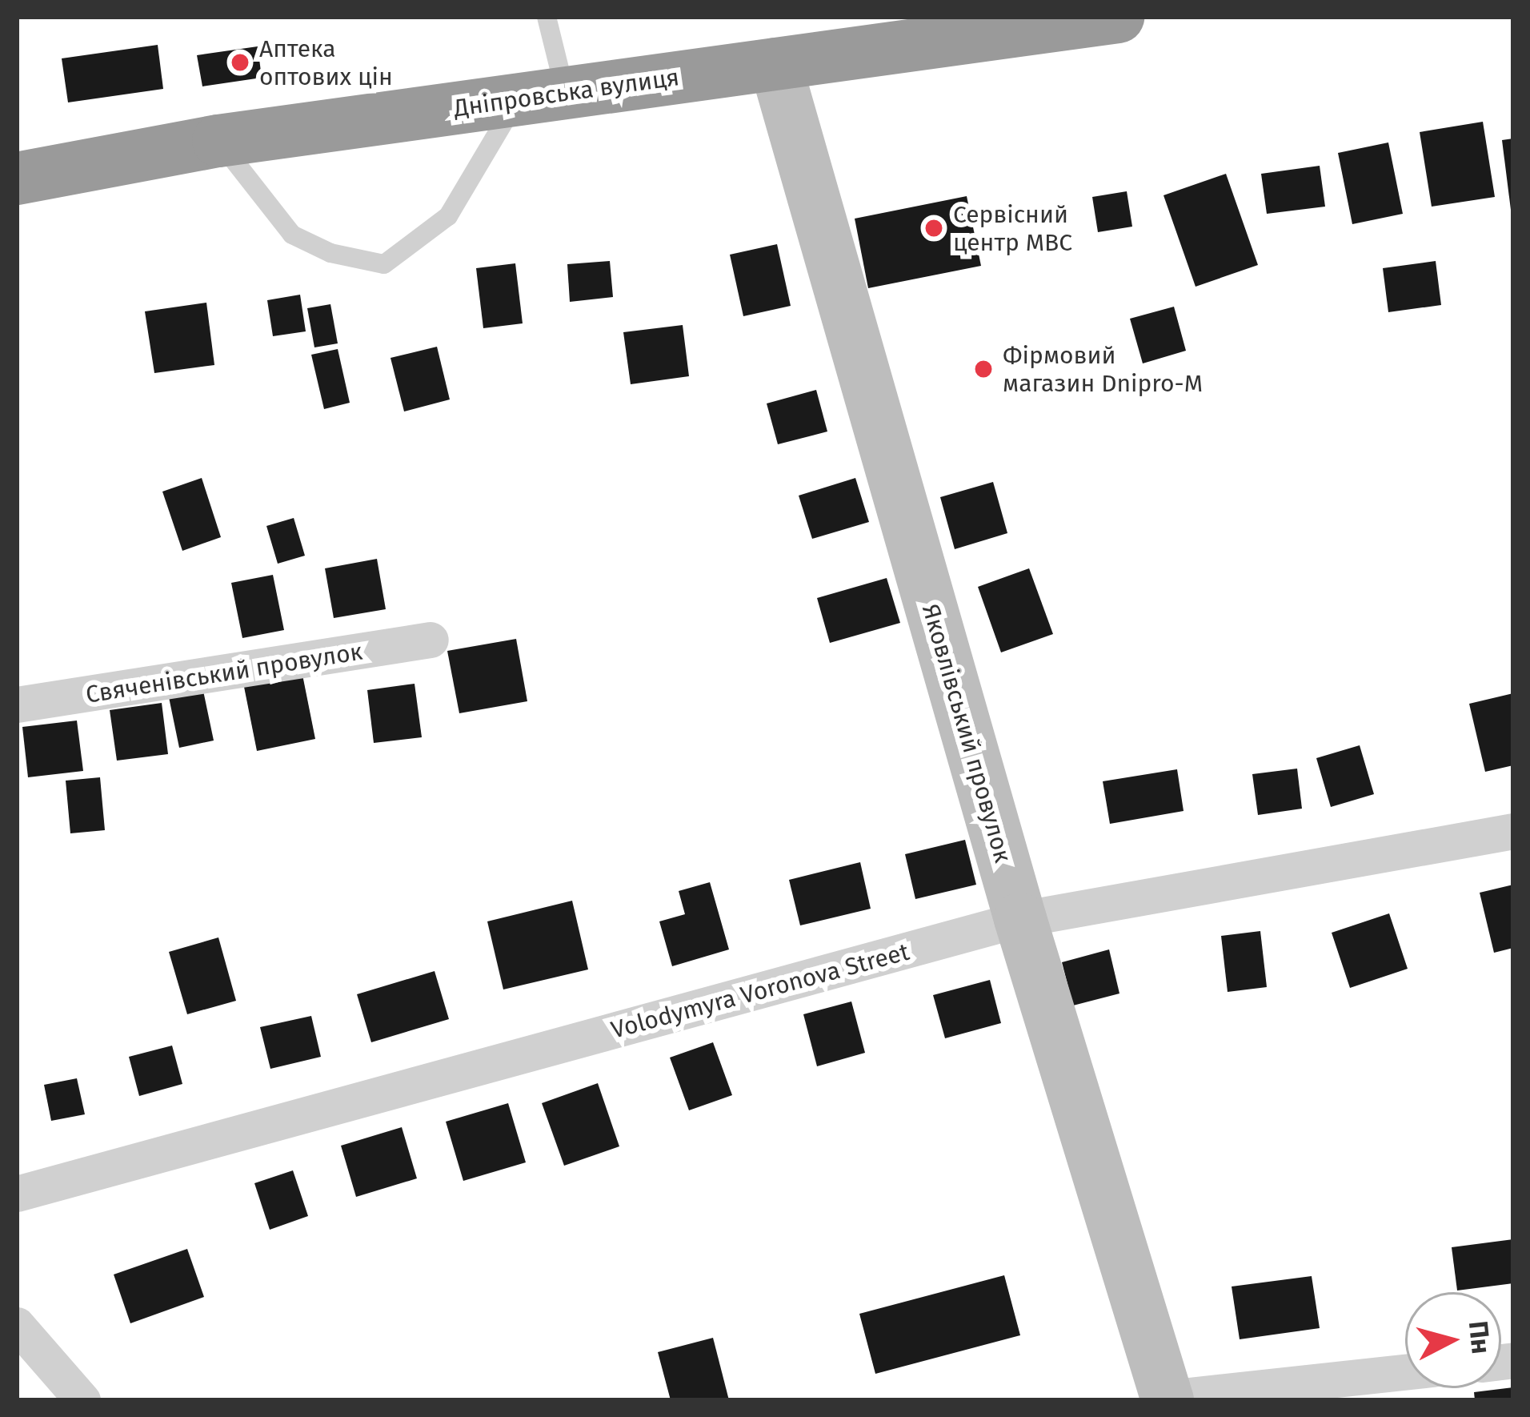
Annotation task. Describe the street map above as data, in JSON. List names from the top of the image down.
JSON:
{
  "streets": {
    "highway": ["Дніпровська вулиця"],
    "street": ["Свяченівський провулок", "Яковлівський провулок", "Volodymyra Voronova Street"]
  },
  "crossings": [
    ["Дніпровська вулиця", "Яковлівський провулок"],
    ["Яковлівський провулок", "Volodymyra Voronova Street"]
  ],
  "places": ["Аптека оптових цін", "Сервісний центр МВС", "Фірмовий магазин Dnipro-M"],
  "north": "right"
}
